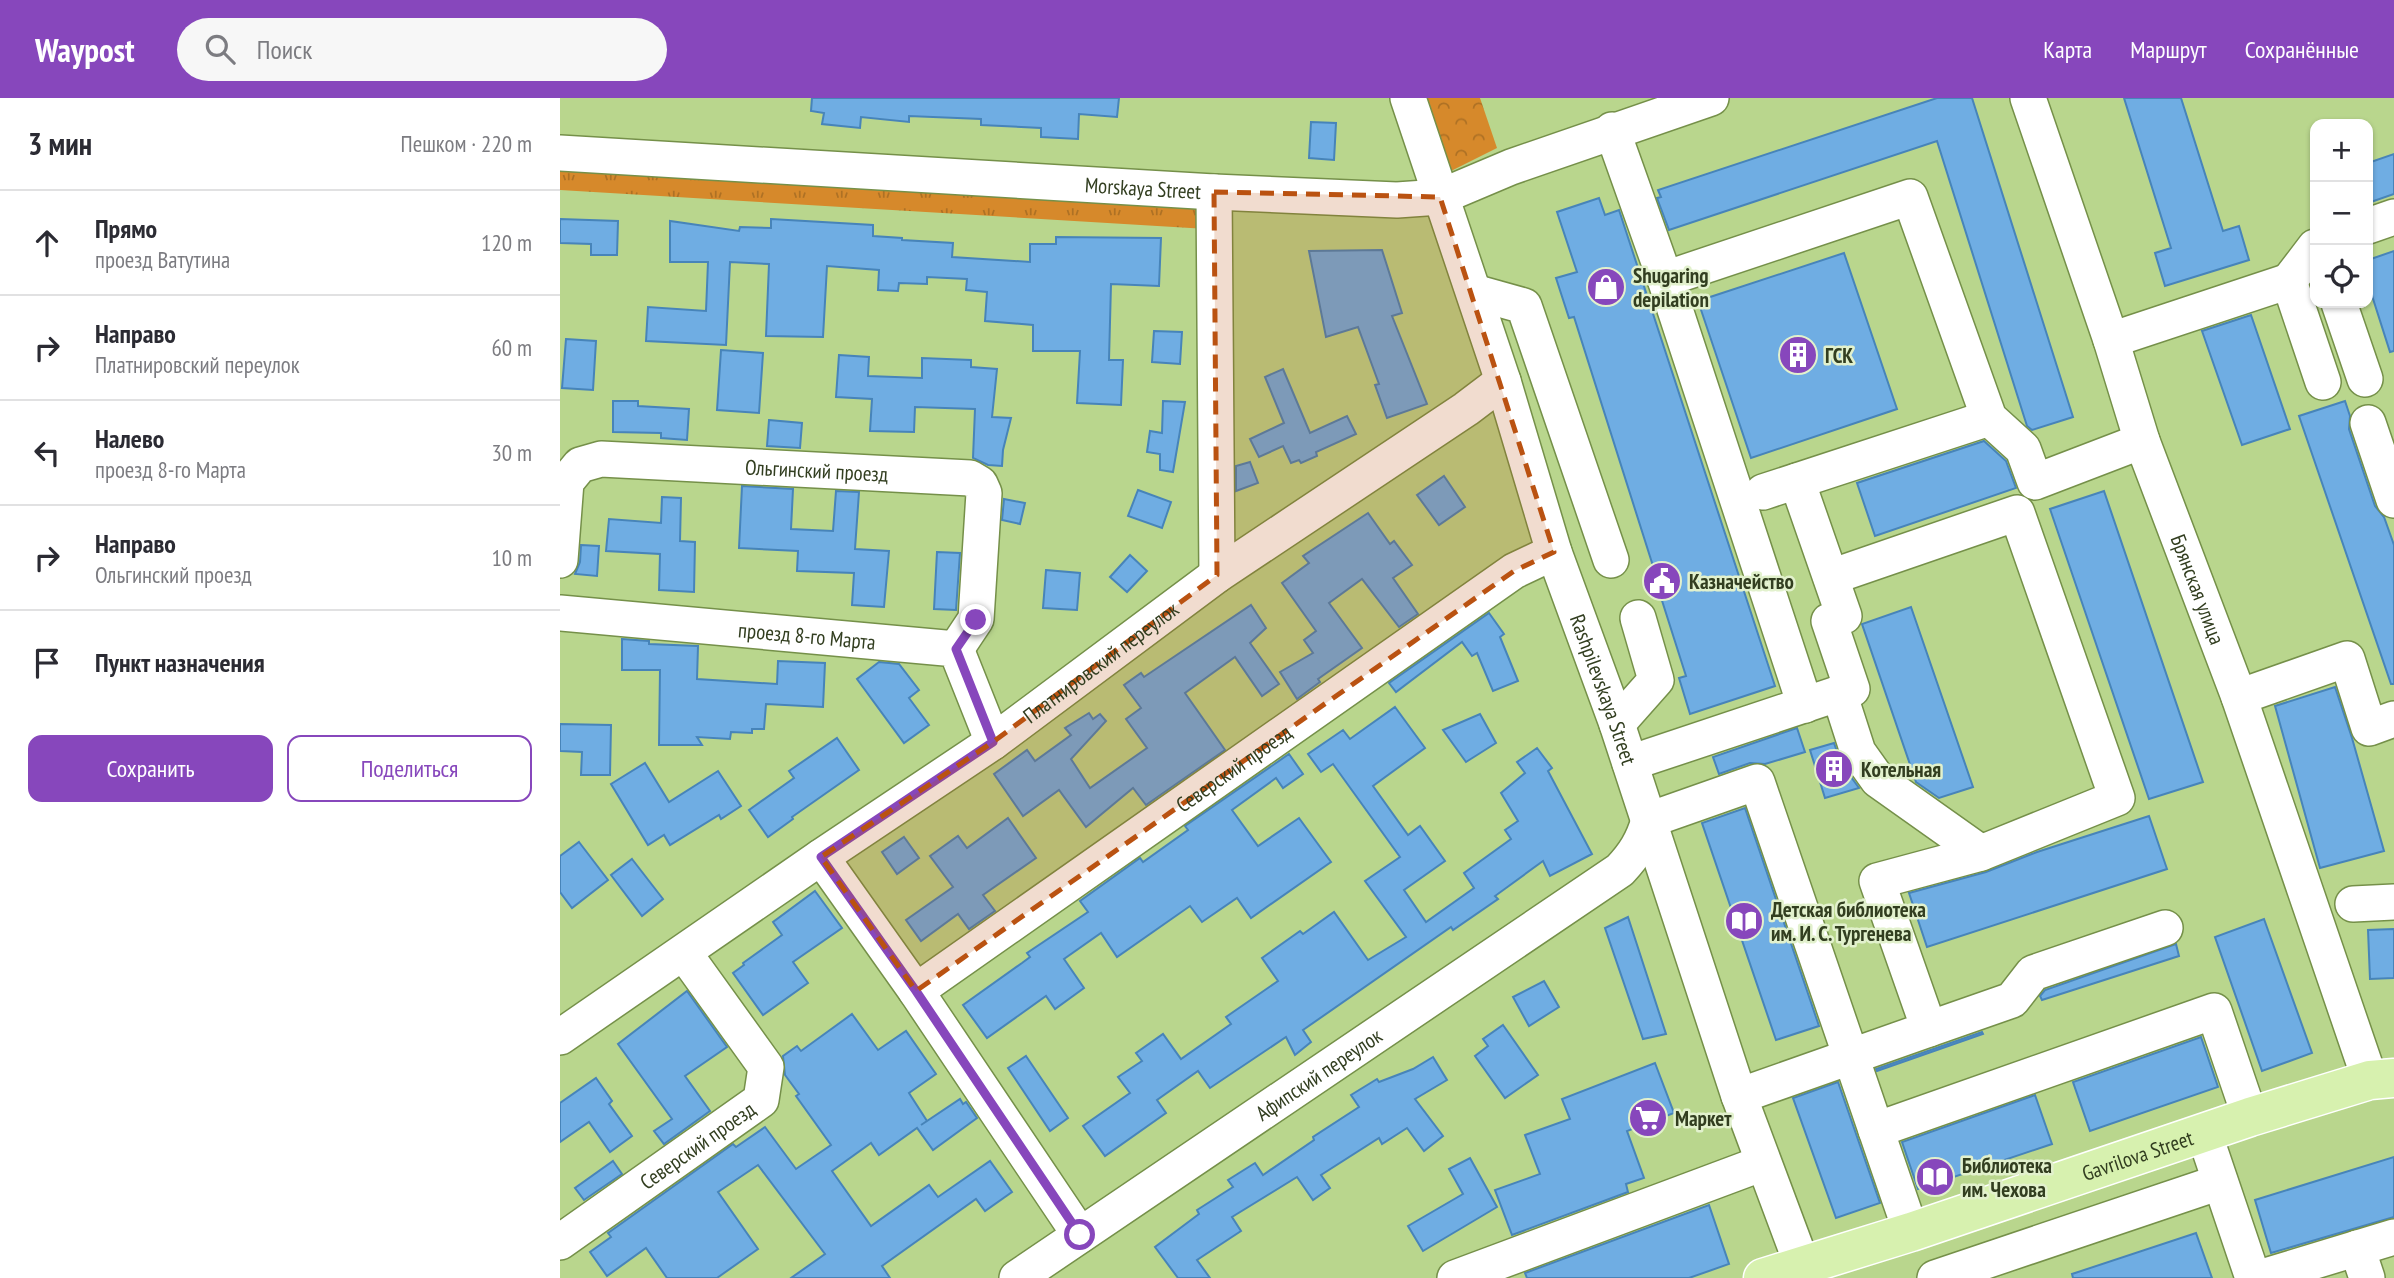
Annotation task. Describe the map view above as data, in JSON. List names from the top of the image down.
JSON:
{
  "streets": {
    "main road": ["Gavrilova Street"],
    "street": [
      "Morskaya Street",
      "Ольгинский проезд",
      "Брянская улица",
      "проезд 8-го Марта",
      "Платнировский переулок",
      "Rashpilevskaya Street",
      "Северский проезд",
      "Афипский переулок"
    ]
  },
  "crossings": [
    ["Morskaya Street", "Rashpilevskaya Street"],
    ["Ольгинский проезд", "проезд 8-го Марта"],
    ["Брянская улица", "Gavrilova Street"],
    ["Платнировский переулок", "Rashpilevskaya Street"],
    ["Платнировский переулок", "Северский проезд"],
    ["Rashpilevskaya Street", "Северский проезд"],
    ["Rashpilevskaya Street", "Афипский переулок"],
    ["Rashpilevskaya Street", "Gavrilova Street"]
  ],
  "places": {
    "shop": ["Shugaring depilation"],
    "building": ["ГСК", "Котельная"],
    "public building": ["Казначейство"],
    "library": ["Детская библиотека им. И. С. Тургенева", "Библиотека им. Чехова"],
    "supermarket": ["Маркет"]
  },
  "page": {
    "header": "Waypost",
    "search": "Поиск",
    "nav": ["Карта", "Маршрут", "Сохранённые"],
    "heading": ["3 мин", "Пешком · 220 m"],
    "map_buttons": ["+", "−"],
    "list": [
      ["Прямо", "проезд Ватутина", "120 m"],
      ["Направо", "Платнировский переулок", "60 m"],
      ["Налево", "проезд 8-го Марта", "30 m"],
      ["Направо", "Ольгинский проезд", "10 m"],
      "Пункт назначения"
    ],
    "buttons": ["Сохранить", "Поделиться"]
  }
}
